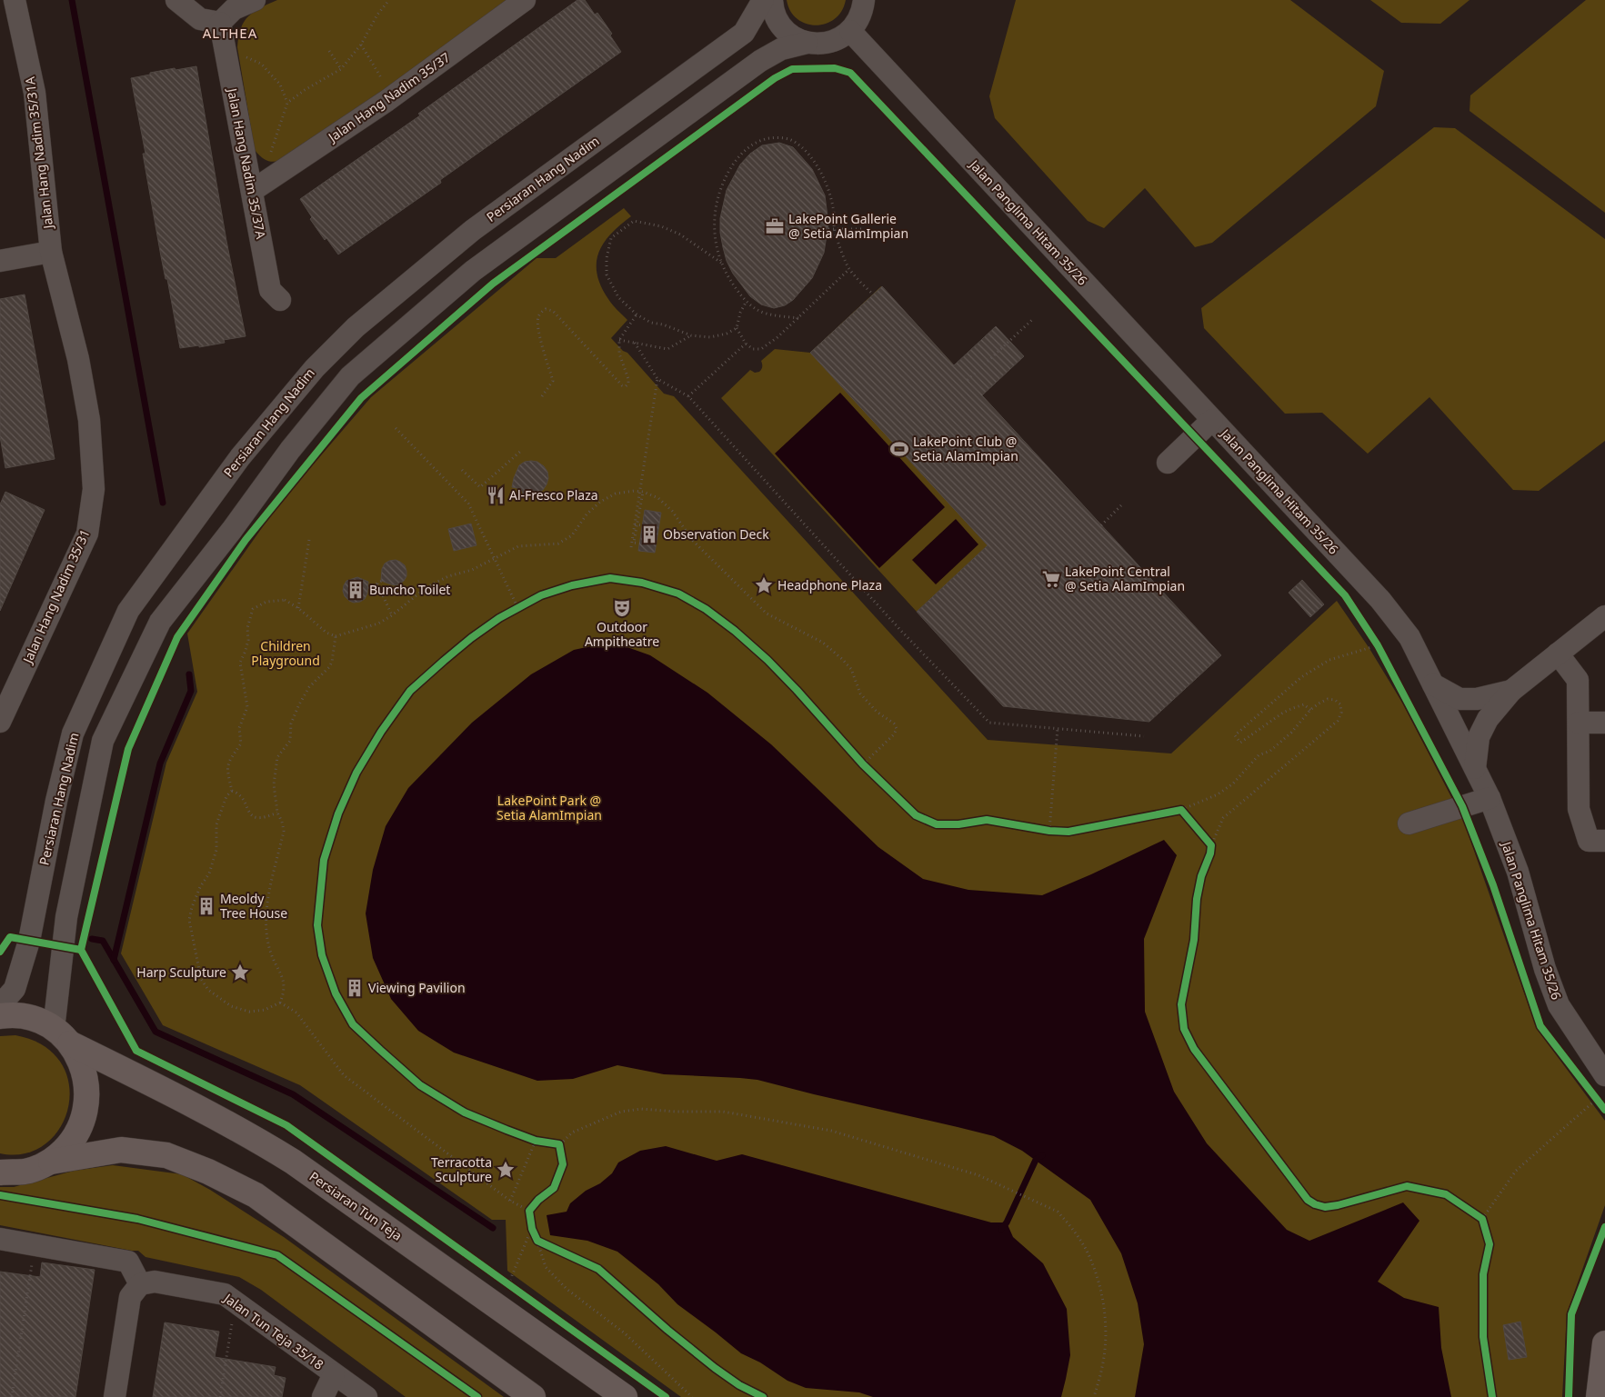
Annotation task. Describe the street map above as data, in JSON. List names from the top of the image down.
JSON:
{
  "streets": {
    "main road": ["Persiaran Tun Teja"],
    "street": [
      "Jalan Hang Nadim 35/37",
      "Jalan Hang Nadim 35/31A",
      "Jalan Hang Nadim 35/37A",
      "Persiaran Hang Nadim",
      "Jalan Panglima Hitam 35/26",
      "Jalan Hang Nadim 35/31",
      "Jalan Tun Teja 35/18"
    ]
  },
  "crossings": [
    ["Jalan Hang Nadim 35/37", "Jalan Hang Nadim 35/37A"],
    ["Jalan Hang Nadim 35/31A", "Jalan Hang Nadim 35/31"]
  ],
  "districts": ["ALTHEA"],
  "parks": ["Children Playground", "LakePoint Park @ Setia AlamImpian"],
  "places": {
    "office": ["LakePoint Gallerie @ Setia AlamImpian"],
    "sports": ["LakePoint Club @ Setia AlamImpian"],
    "restaurant": ["Al-Fresco Plaza"],
    "building": [
      "Observation Deck",
      "Buncho Toilet",
      "Meoldy Tree House",
      "Viewing Pavilion"
    ],
    "supermarket": ["LakePoint Central @ Setia AlamImpian"],
    "place": ["Headphone Plaza", "Harp Sculpture", "Terracotta Sculpture"],
    "theatre": ["Outdoor Ampitheatre"]
  }
}
